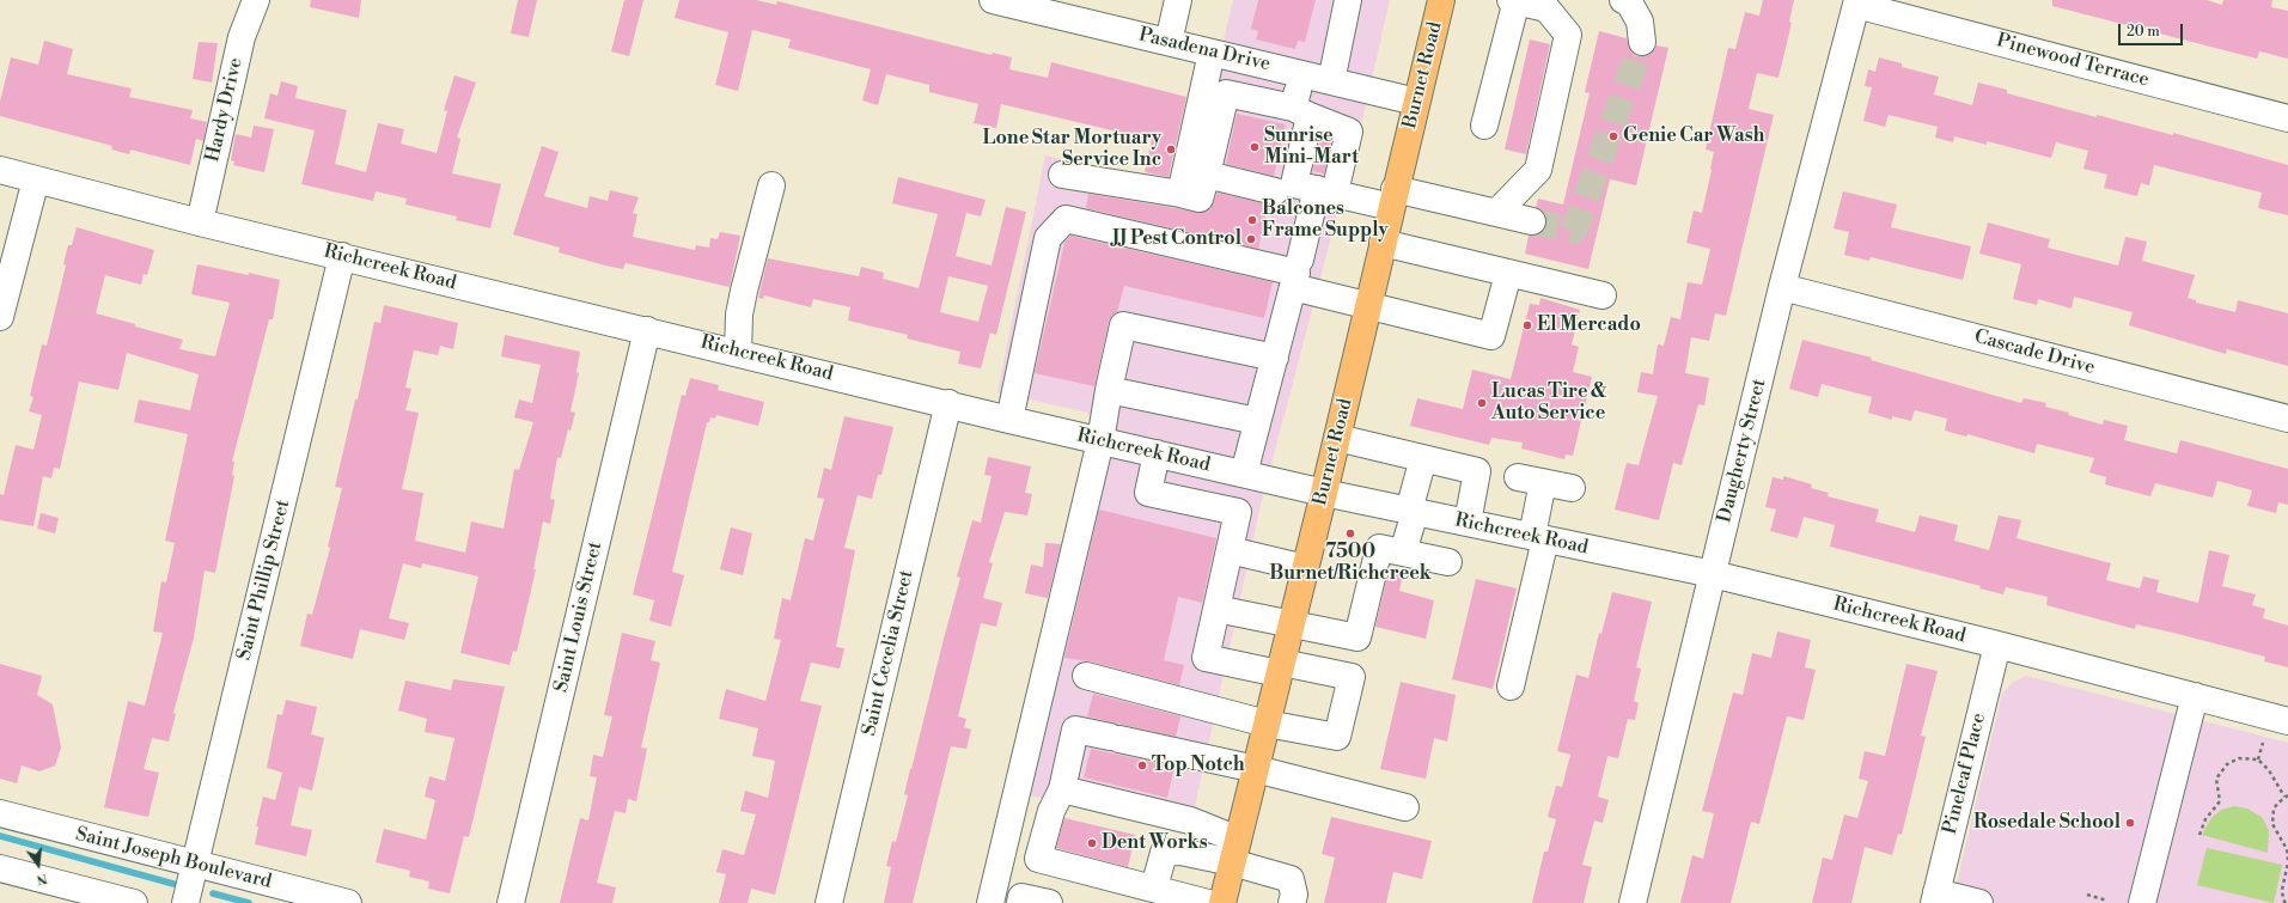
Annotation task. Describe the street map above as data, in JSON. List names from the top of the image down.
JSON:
{
  "streets": {
    "main road": ["Burnet Road"],
    "street": [
      "Pasadena Drive",
      "Pinewood Terrace",
      "Hardy Drive",
      "Richcreek Road",
      "Cascade Drive",
      "Daugherty Street",
      "Saint Phillip Street",
      "Saint Louis Street",
      "Saint Cecelia Street",
      "Pineleaf Place",
      "Saint Joseph Boulevard"
    ]
  },
  "crossings": [
    ["Pasadena Drive", "Burnet Road"],
    ["Pinewood Terrace", "Daugherty Street"],
    ["Burnet Road", "Richcreek Road"],
    ["Hardy Drive", "Richcreek Road"],
    ["Richcreek Road", "Daugherty Street"],
    ["Richcreek Road", "Saint Phillip Street"],
    ["Richcreek Road", "Saint Louis Street"],
    ["Richcreek Road", "Saint Cecelia Street"],
    ["Richcreek Road", "Pineleaf Place"],
    ["Cascade Drive", "Daugherty Street"],
    ["Saint Phillip Street", "Saint Joseph Boulevard"]
  ],
  "places": [
    "Genie Car Wash",
    "Sunrise Mini-Mart",
    "Lone Star Mortuary Service Inc",
    "Balcones Frame Supply",
    "JJ Pest Control",
    "El Mercado",
    "Lucas Tire & Auto Service",
    "7500 Burnet/Richcreek",
    "Top Notch",
    "Rosedale School",
    "Dent Works"
  ],
  "scale_bar": "20 m",
  "north": "bottom"
}
